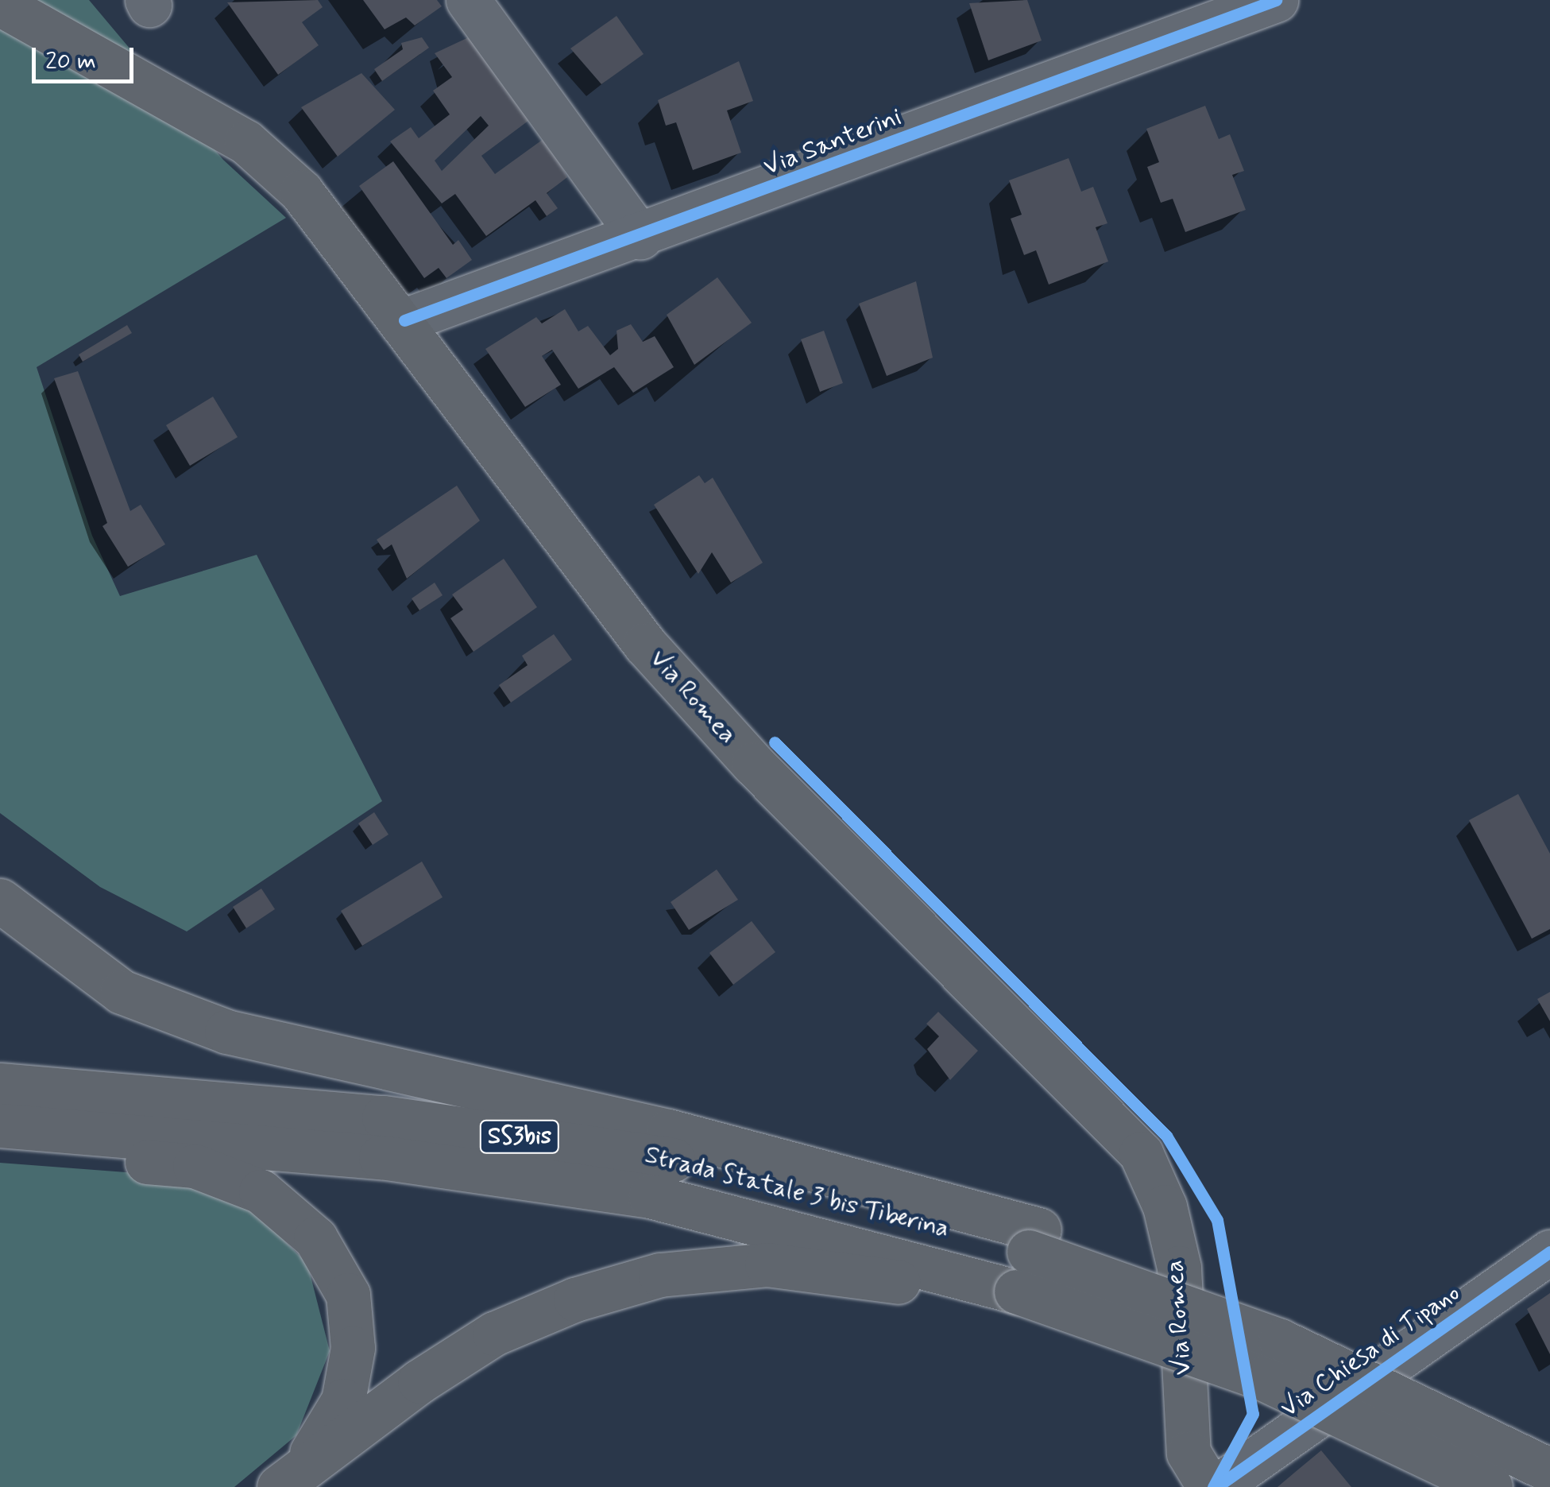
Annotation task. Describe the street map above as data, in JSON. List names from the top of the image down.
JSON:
{
  "streets": {
    "main road": ["Via Romea", "SS3bis", "Strada Statale 3 bis Tiberina"],
    "street": ["Via Santerini", "Via Chiesa di Tipano"]
  },
  "crossings": [
    ["Via Santerini", "Via Romea"]
  ],
  "scale_bar": "20 m"
}
